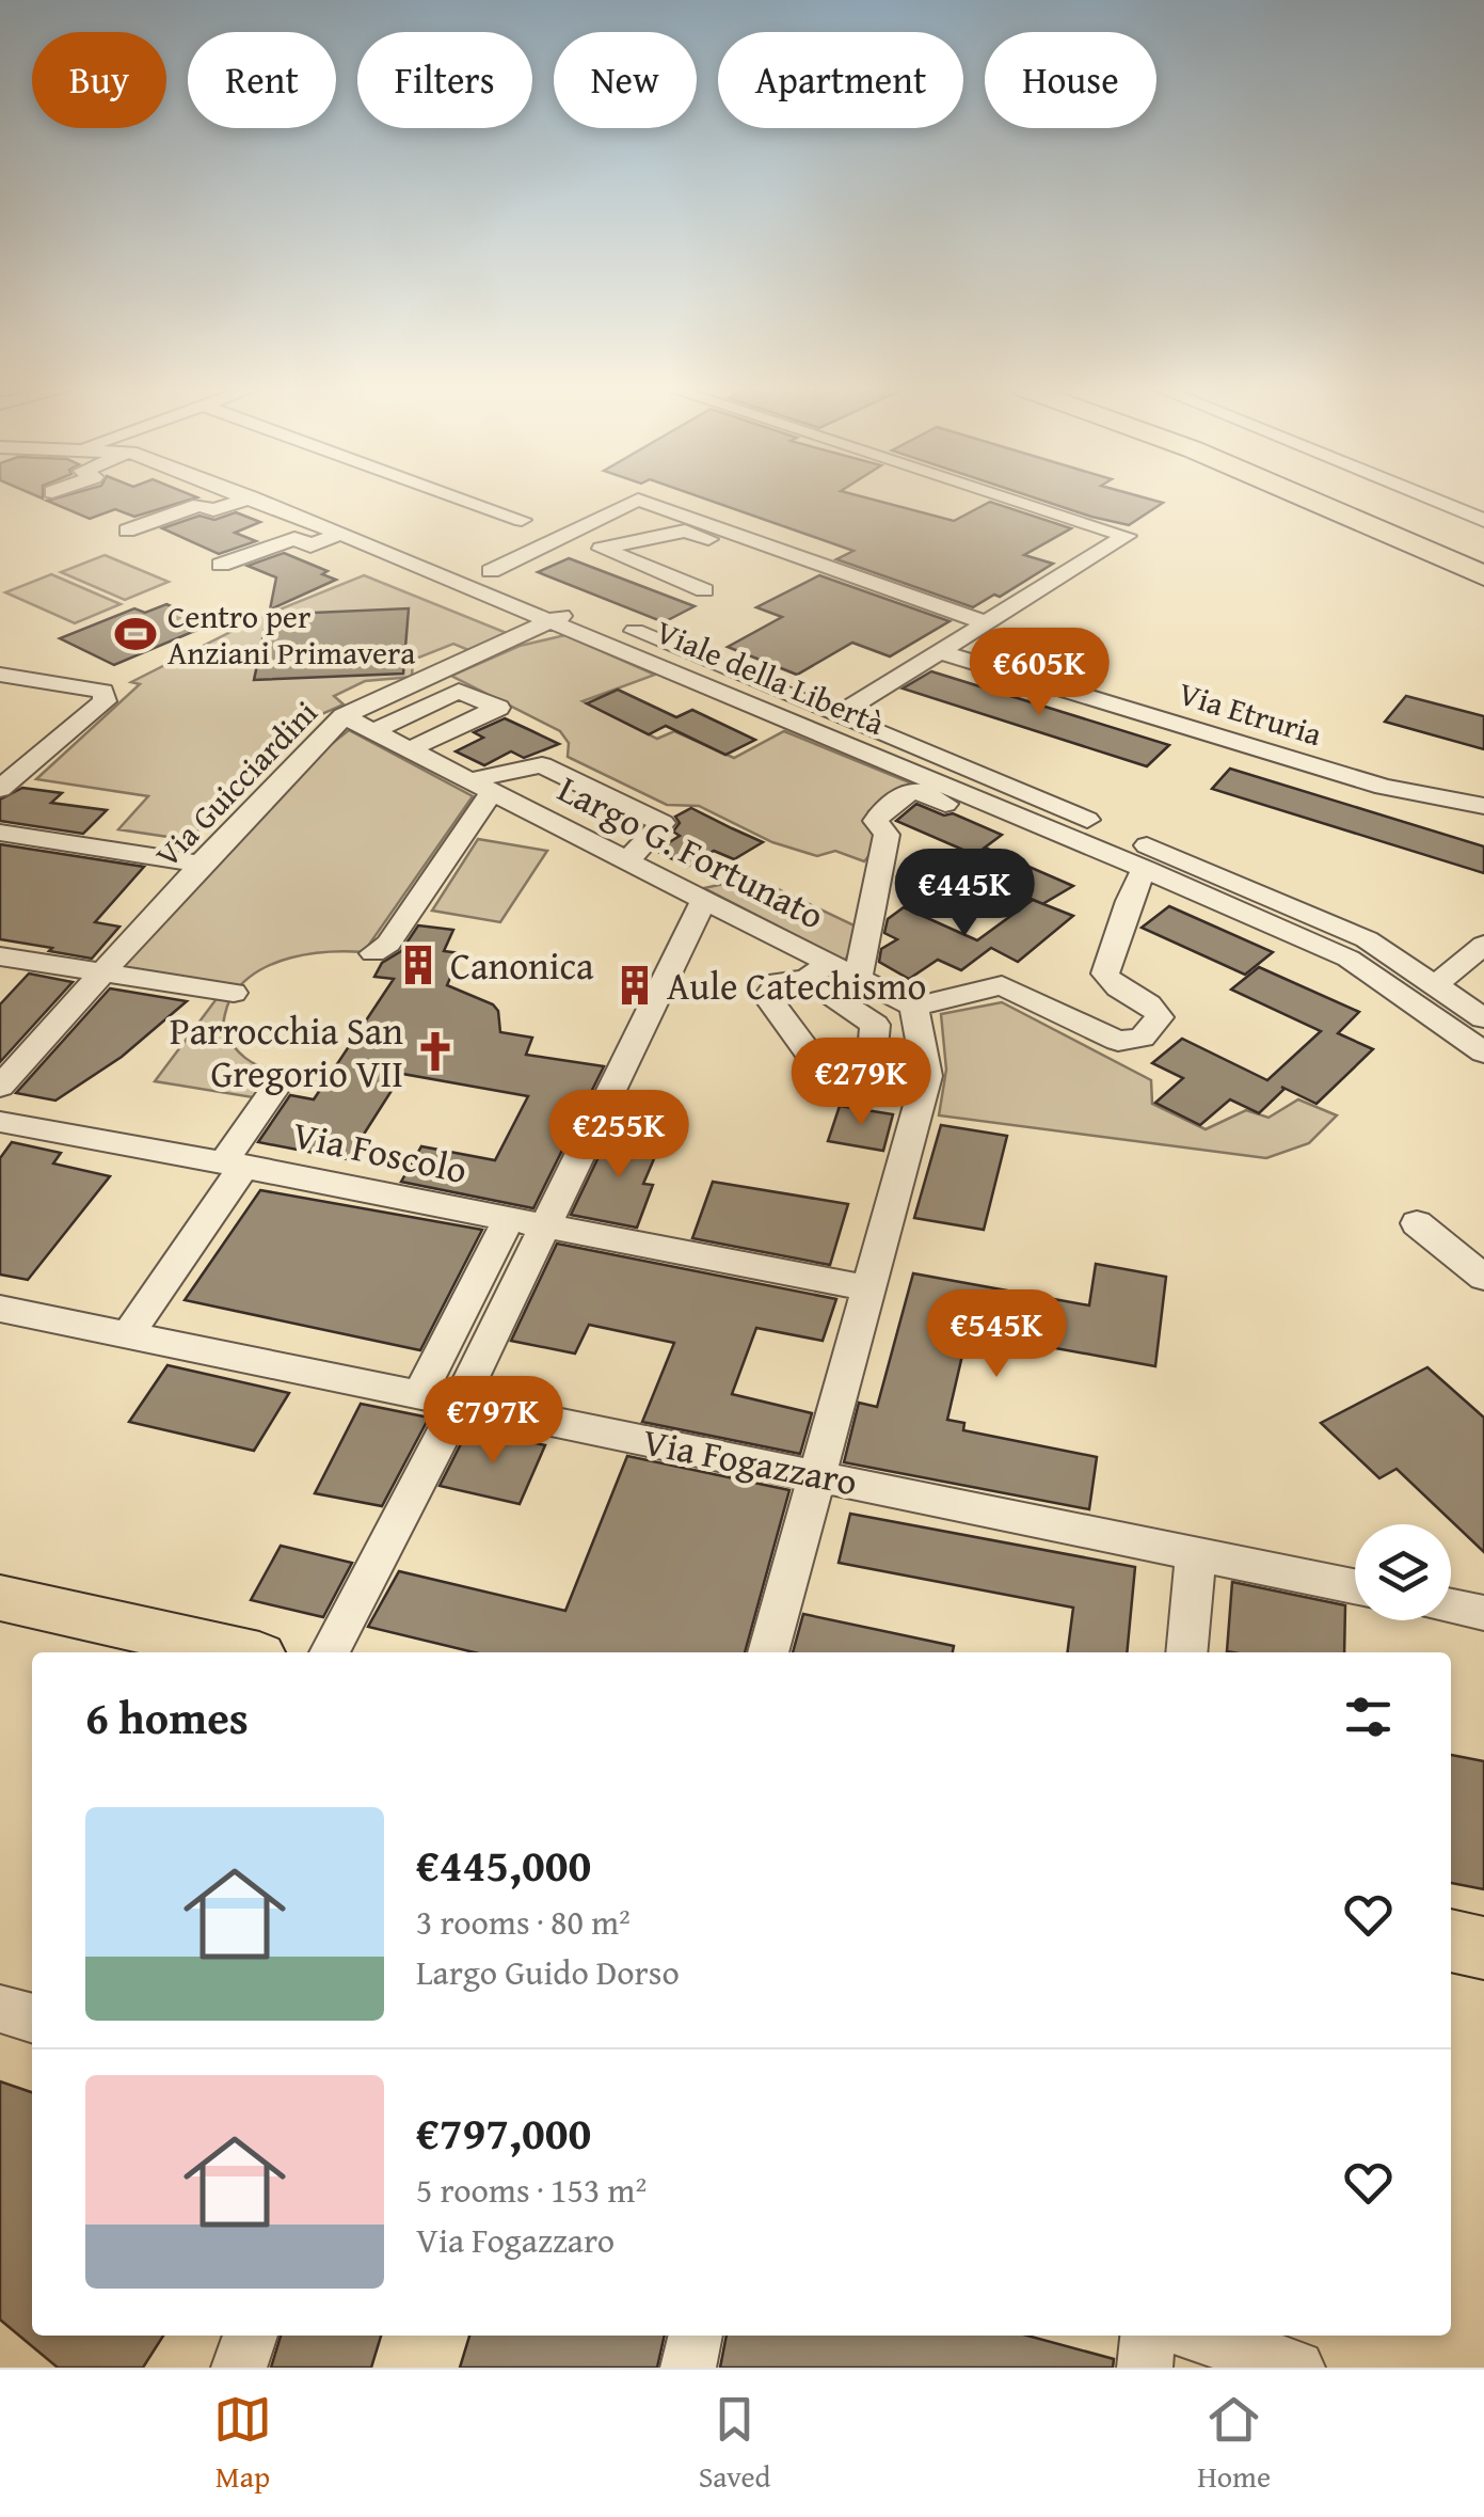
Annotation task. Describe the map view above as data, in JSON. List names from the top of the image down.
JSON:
{
  "streets": {
    "street": [
      "Viale della Libertà",
      "Via Etruria",
      "Via Guicciardini",
      "Largo G. Fortunato",
      "Via Foscolo",
      "Via Fogazzaro"
    ]
  },
  "crossings": [
    ["Viale della Libertà", "Via Guicciardini"],
    ["Via Guicciardini", "Largo G. Fortunato"]
  ],
  "places": {
    "sports": ["Centro per Anziani Primavera"],
    "building": ["Canonica", "Aule Catechismo"],
    "church": ["Parrocchia San Gregorio VII"]
  },
  "page": {
    "chip": [
      "Buy",
      "Rent",
      "Filters",
      "New",
      "Apartment",
      "House"
    ],
    "price": [
      "€605K",
      "€445K",
      "€279K",
      "€255K",
      "€545K",
      "€797K"
    ],
    "heading": "6 homes",
    "list": [
      {
        "name": "€445,000",
        "note": "3 rooms · 80 m² · Largo Guido Dorso"
      },
      {
        "name": "€797,000",
        "note": "5 rooms · 153 m² · Via Fogazzaro"
      }
    ],
    "tabs": ["Map", "Saved", "Home"]
  }
}
